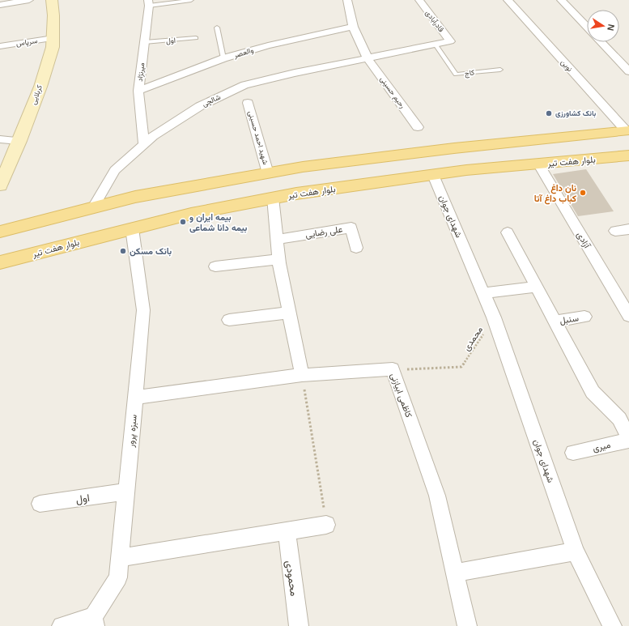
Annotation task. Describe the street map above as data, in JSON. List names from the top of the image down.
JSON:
{
  "streets": {
    "main road": ["بلوار هفت تیر"],
    "street": [
      "قادرآبادی",
      "اول",
      "سرپاس",
      "والعصر",
      "نوین",
      "میرنژاد",
      "رحیم حسینی",
      "کربلایی",
      "شالچی",
      "شهید احمد حسینی",
      "شهدای جوان",
      "علی رضایی",
      "آزادی",
      "سنبل",
      "کاظمی ابیازنی",
      "سبزه پرور",
      "میری",
      "محمودی"
    ],
    "lane": ["کاج"],
    "path": ["محمدی"]
  },
  "crossings": [
    ["قادرآبادی", "شالچی"],
    ["اول", "میرنژاد"],
    ["اول", "سبزه پرور"],
    ["سرپاس", "کربلایی"],
    ["والعصر", "میرنژاد"],
    ["میرنژاد", "شالچی"],
    ["کاج", "شالچی"],
    ["رحیم حسینی", "شالچی"],
    ["بلوار هفت تیر", "شهدای جوان"],
    ["بلوار هفت تیر", "آزادی"],
    ["بلوار هفت تیر", "سبزه پرور"],
    ["شهدای جوان", "محمدی"],
    ["محمدی", "کاظمی ابیازنی"],
    ["کاظمی ابیازنی", "سبزه پرور"]
  ],
  "places": [
    "بانک کشاورزی",
    "نان داغ کباب داغ آتا",
    "بیمه ایران و بیمه دانا شماعی",
    "بانک مسکن"
  ],
  "north": "right"
}
